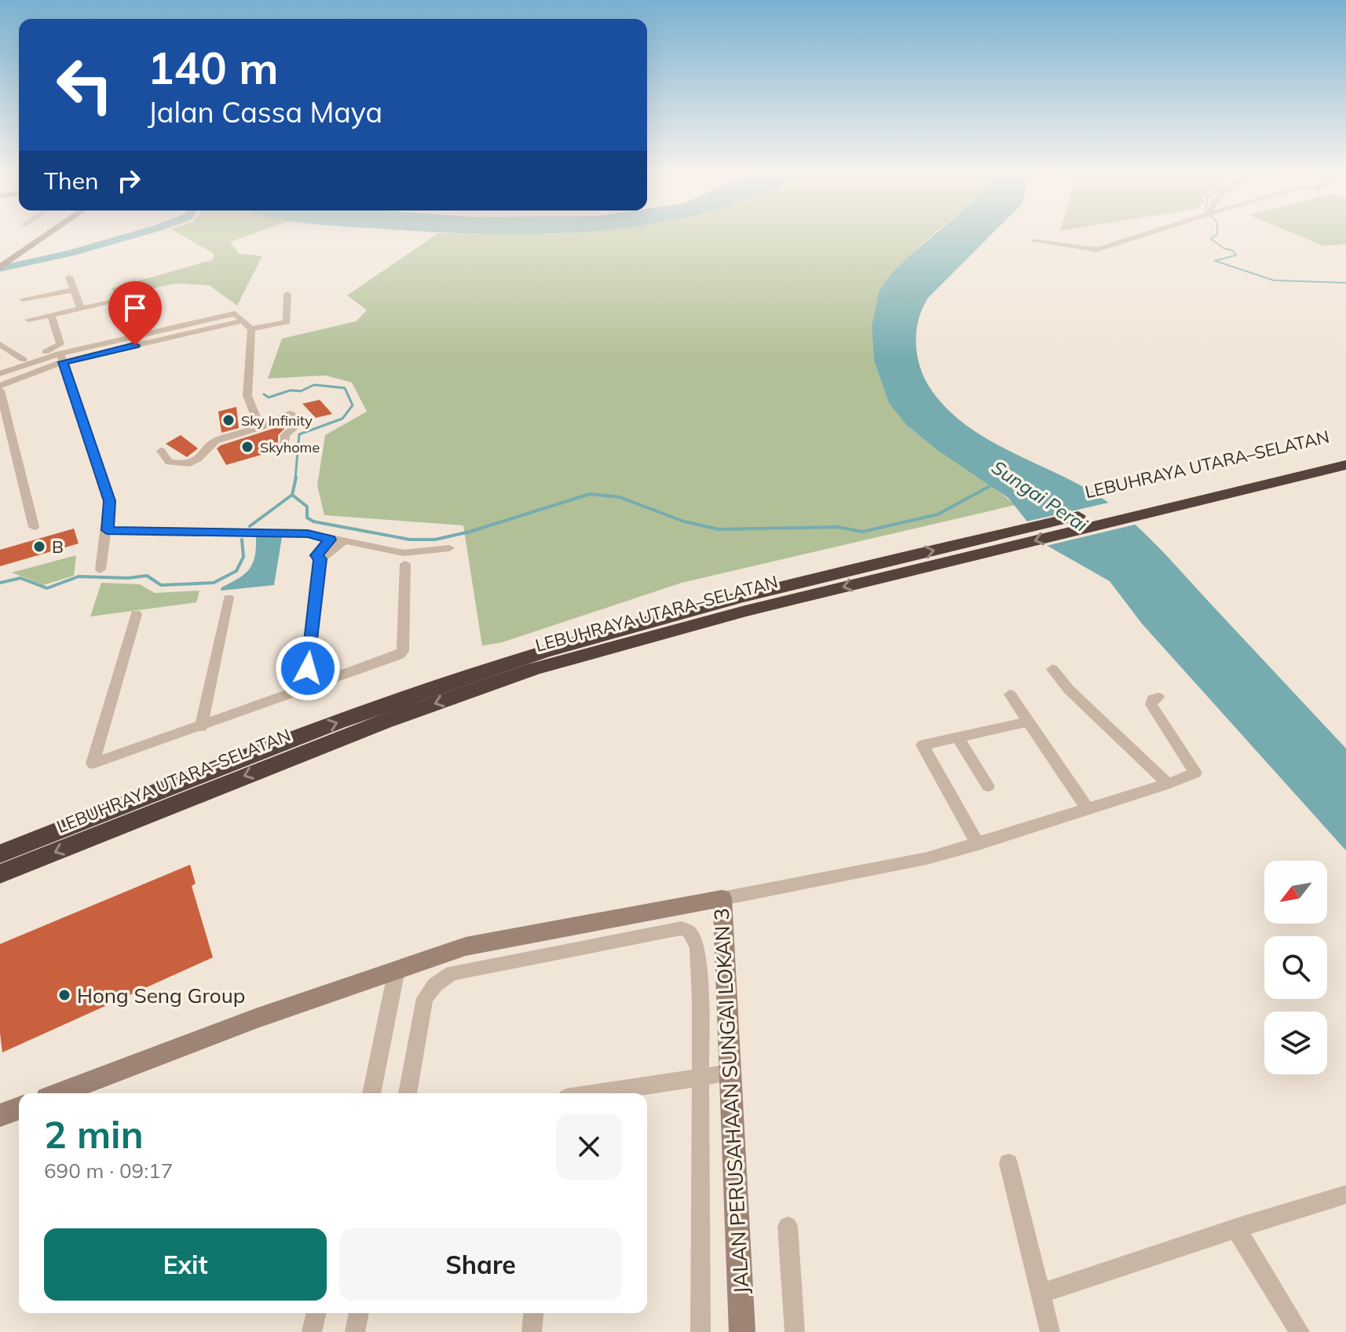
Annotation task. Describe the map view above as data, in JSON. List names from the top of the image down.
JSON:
{
  "streets": {
    "highway": ["LEBUHRAYA UTARA–SELATAN"],
    "main road": ["JALAN PERUSAHAAN SUNGAI LOKAN 3"]
  },
  "water": ["Sungai Perai"],
  "places": [
    "Sky Infinity",
    "Skyhome",
    "B",
    "Hong Seng Group"
  ],
  "north": "bottom left",
  "page": {
    "turn": ["140 m", "Jalan Cassa Maya"],
    "then": "Then",
    "heading": ["2 min", "690 m · 09:17"],
    "buttons": ["Exit", "Share"]
  }
}
